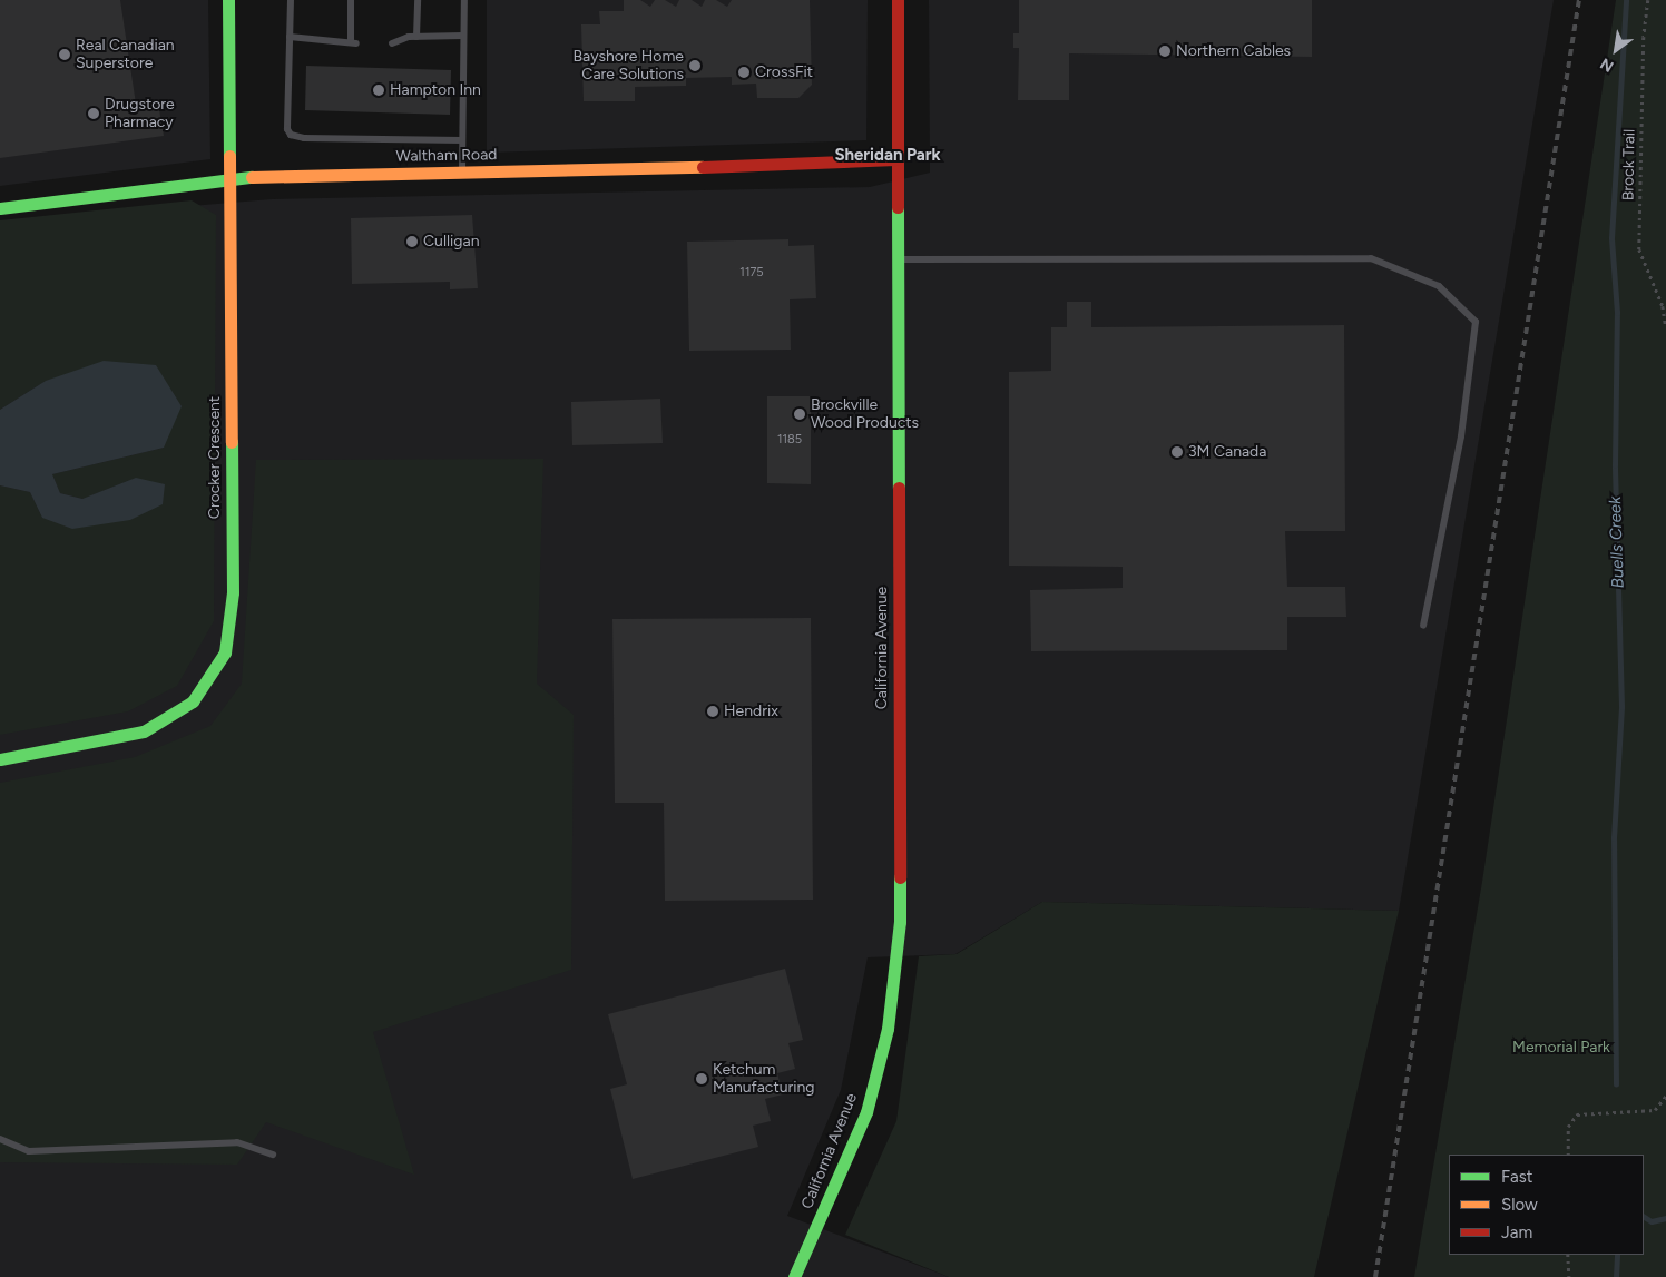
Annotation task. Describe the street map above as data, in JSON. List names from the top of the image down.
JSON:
{
  "streets": {
    "street": ["Waltham Road", "Crocker Crescent", "California Avenue"],
    "path": ["Brock Trail"]
  },
  "crossings": [
    ["Waltham Road", "Crocker Crescent"],
    ["Waltham Road", "California Avenue"]
  ],
  "districts": ["Sheridan Park"],
  "water": ["Buells Creek"],
  "parks": ["Memorial Park"],
  "places": [
    "Northern Cables",
    "Real Canadian Superstore",
    "Bayshore Home Care Solutions",
    "CrossFit",
    "Hampton Inn",
    "Drugstore Pharmacy",
    "Culligan",
    "Brockville Wood Products",
    "3M Canada",
    "Hendrix",
    "Ketchum Manufacturing"
  ],
  "house_numbers": ["1175", "1185"],
  "legend": ["Fast", "Slow", "Jam"],
  "north": "bottom left"
}
